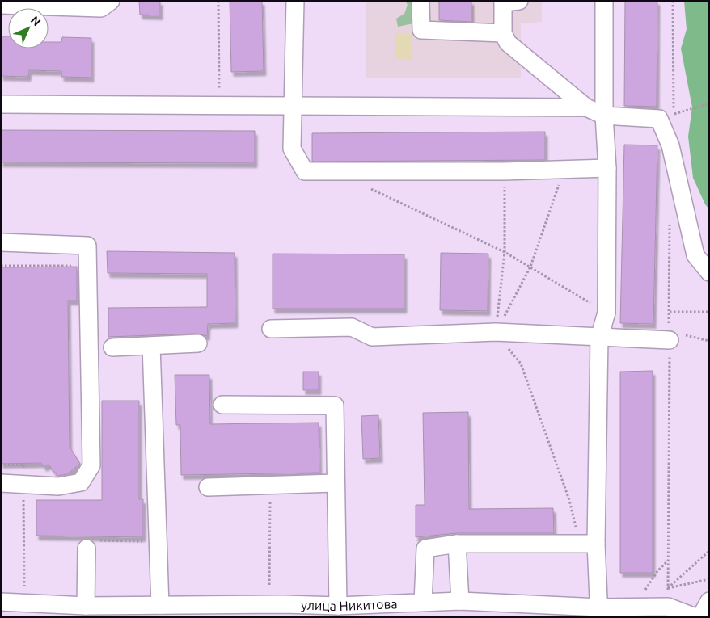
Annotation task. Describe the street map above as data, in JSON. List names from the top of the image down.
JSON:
{
  "streets": {
    "street": ["улица Никитова"]
  },
  "north": "top right"
}
